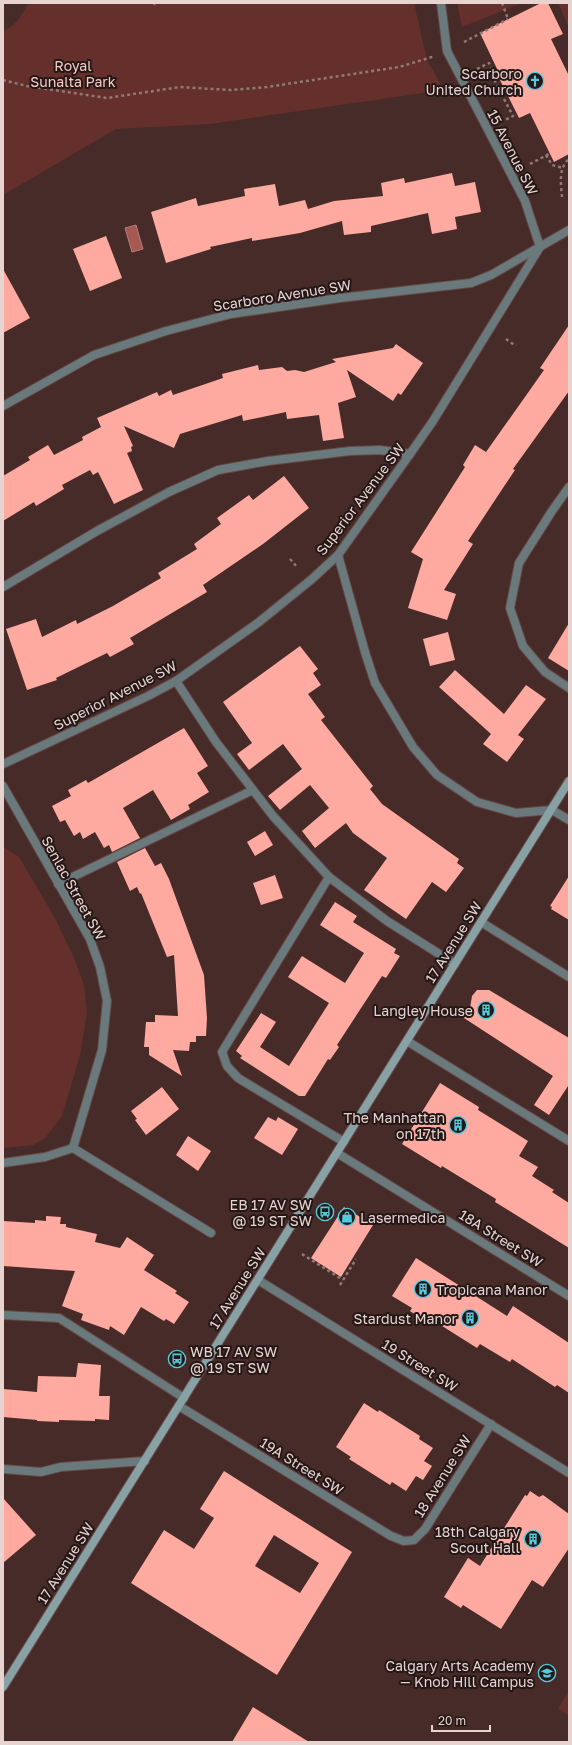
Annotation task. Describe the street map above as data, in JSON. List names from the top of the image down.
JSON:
{
  "streets": {
    "main road": ["17 Avenue SW"],
    "street": [
      "15 Avenue SW",
      "Scarboro Avenue SW",
      "Superior Avenue SW",
      "Senlac Street SW",
      "18A Street SW",
      "19 Street SW",
      "19A Street SW",
      "18 Avenue SW"
    ]
  },
  "crossings": [
    ["15 Avenue SW", "Scarboro Avenue SW"],
    ["15 Avenue SW", "Superior Avenue SW"],
    ["Scarboro Avenue SW", "Superior Avenue SW"],
    ["17 Avenue SW", "18A Street SW"],
    ["17 Avenue SW", "19 Street SW"],
    ["17 Avenue SW", "19A Street SW"],
    ["19 Street SW", "18 Avenue SW"],
    ["19A Street SW", "18 Avenue SW"]
  ],
  "parks": ["Royal Sunalta Park"],
  "places": {
    "church": ["Scarboro United Church"],
    "building": [
      "Langley House",
      "The Manhattan on 17th",
      "Tropicana Manor",
      "Stardust Manor",
      "18th Calgary Scout Hall"
    ],
    "bus stop": ["EB 17 AV SW @ 19 ST SW", "WB 17 AV SW @ 19 ST SW"],
    "shop": ["Lasermedica"],
    "school or university": ["Calgary Arts Academy — Knob Hill Campus"]
  },
  "scale_bar": "20 m"
}
